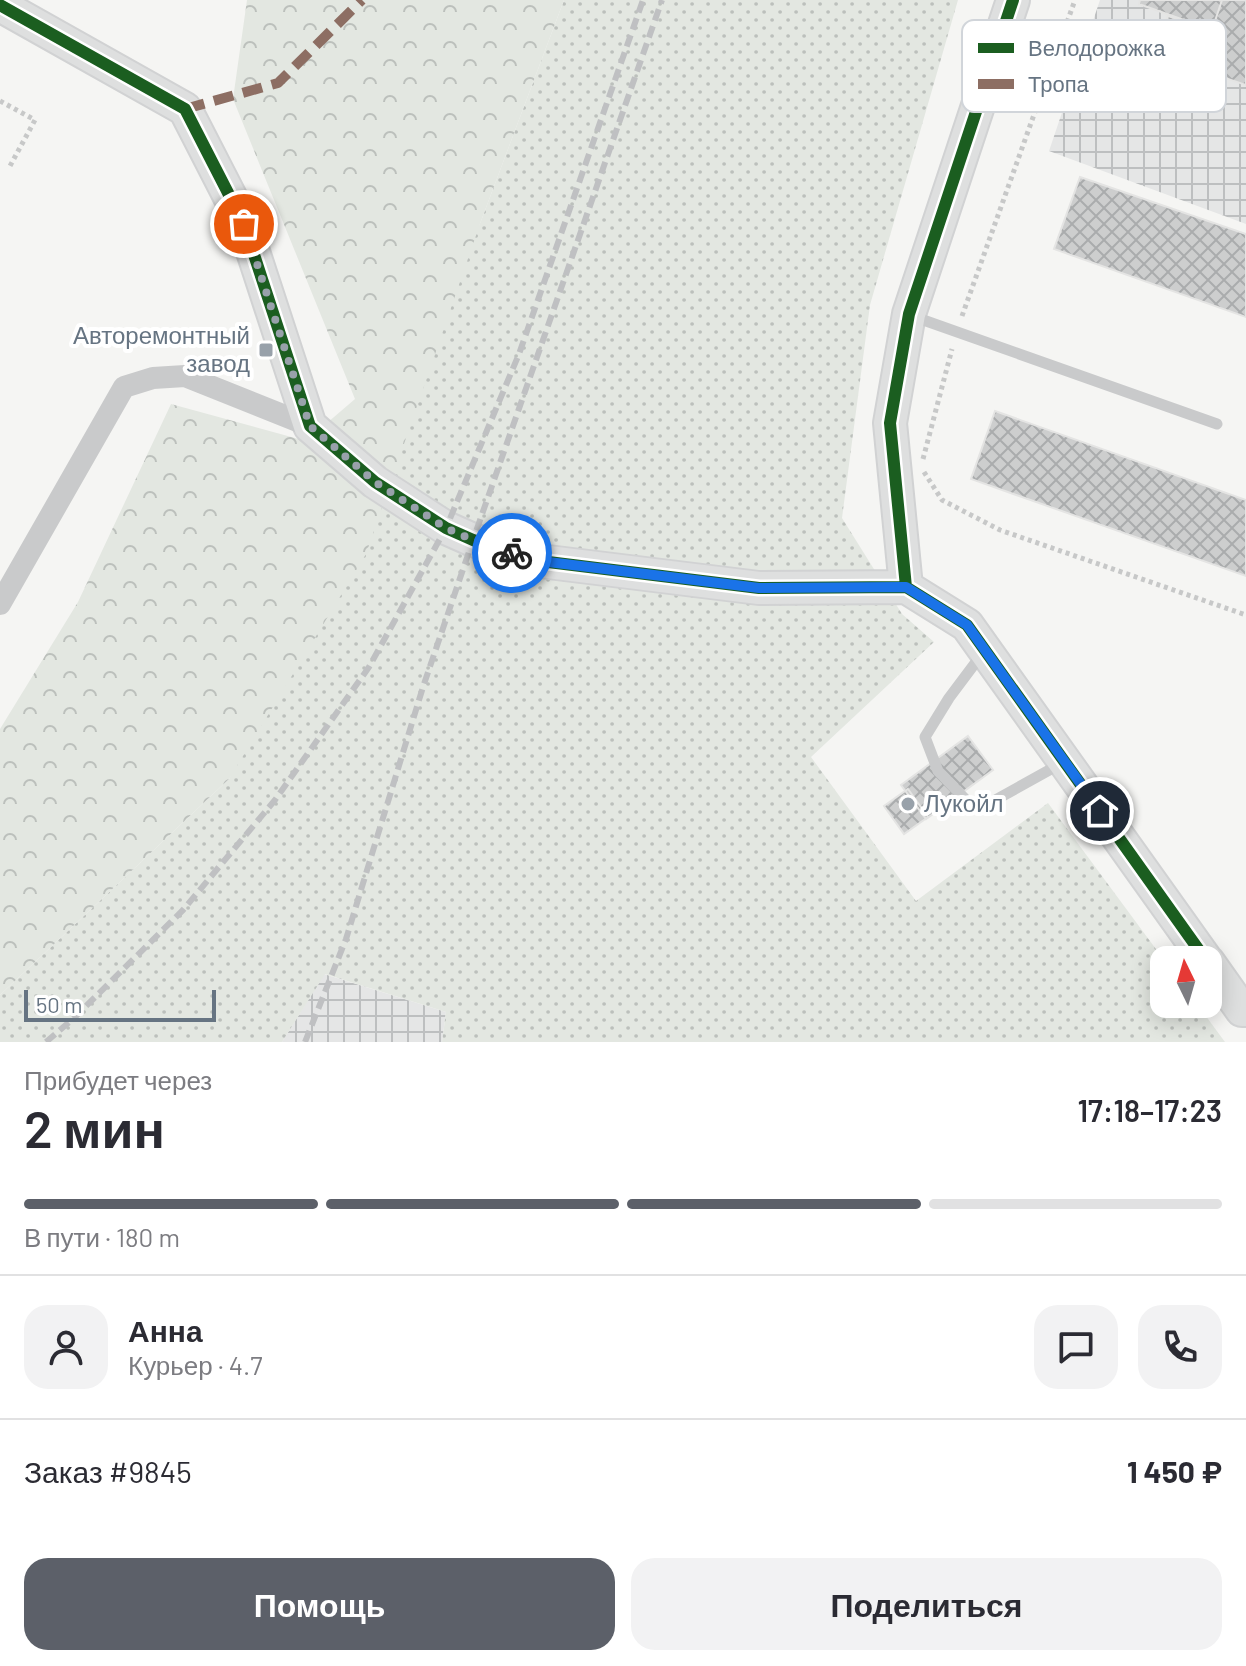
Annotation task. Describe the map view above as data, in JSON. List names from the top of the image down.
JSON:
{
  "places": {
    "transit": ["Авторемонтный завод"],
    "other": ["Лукойл"]
  },
  "legend": ["Велодорожка", "Тропа"],
  "scale_bar": "50 m",
  "north": "top",
  "page": {
    "scale": "50 m",
    "heading": ["2 мин", "Прибудет через", "17:18–17:23"],
    "panel": [
      "Анна",
      "Курьер · 4.7",
      "Заказ #9845",
      "1 450 ₽"
    ],
    "bar": "В пути · 180 m",
    "buttons": ["Помощь", "Поделиться"]
  }
}
